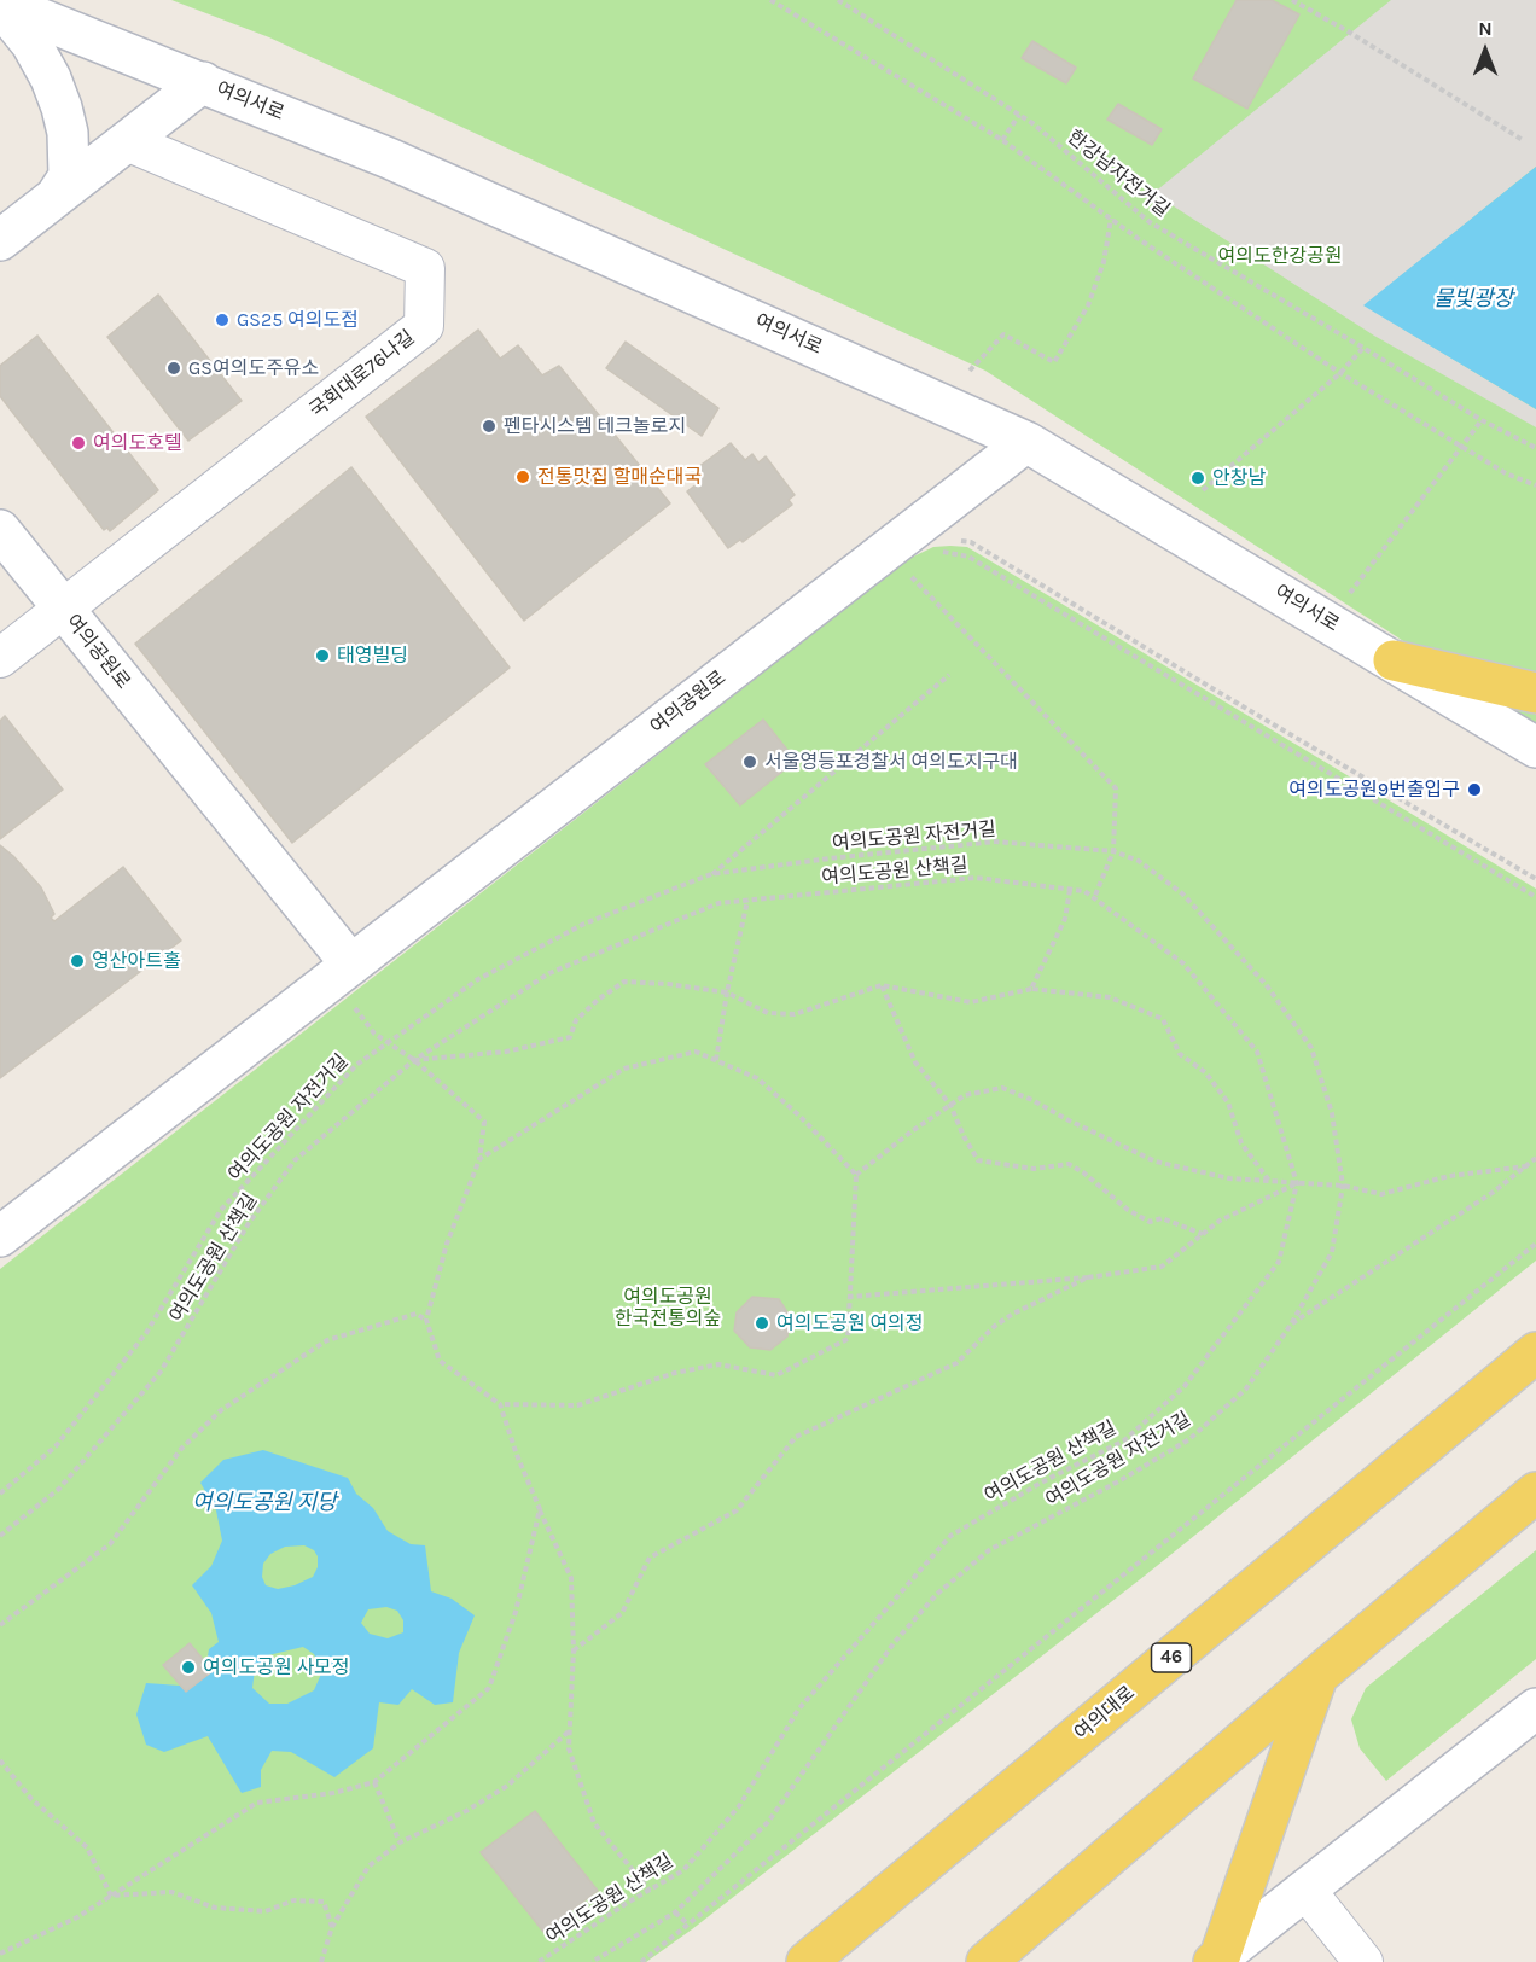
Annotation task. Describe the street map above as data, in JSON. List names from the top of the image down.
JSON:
{
  "streets": {
    "main road": ["46", "여의대로"],
    "street": ["여의서로", "국회대로76나길", "여의공원로"],
    "path": ["한강남자전거길", "여의도공원 자전거길", "여의도공원 산책길"]
  },
  "crossings": [
    ["여의서로", "여의공원로"],
    ["국회대로76나길", "여의공원로"]
  ],
  "water": ["물빛광장", "여의도공원 지당"],
  "parks": ["여의도한강공원", "여의도공원 한국전통의숲"],
  "places": [
    "GS25 여의도점",
    "GS여의도주유소",
    "펜타시스템 테크놀로지",
    "여의도호텔",
    "전통맛집 할매순대국",
    "안창남",
    "태영빌딩",
    "서울영등포경찰서 여의도지구대",
    "여의도공원9번출입구",
    "영산아트홀",
    "여의도공원 여의정",
    "여의도공원 사모정"
  ],
  "north": "top"
}
